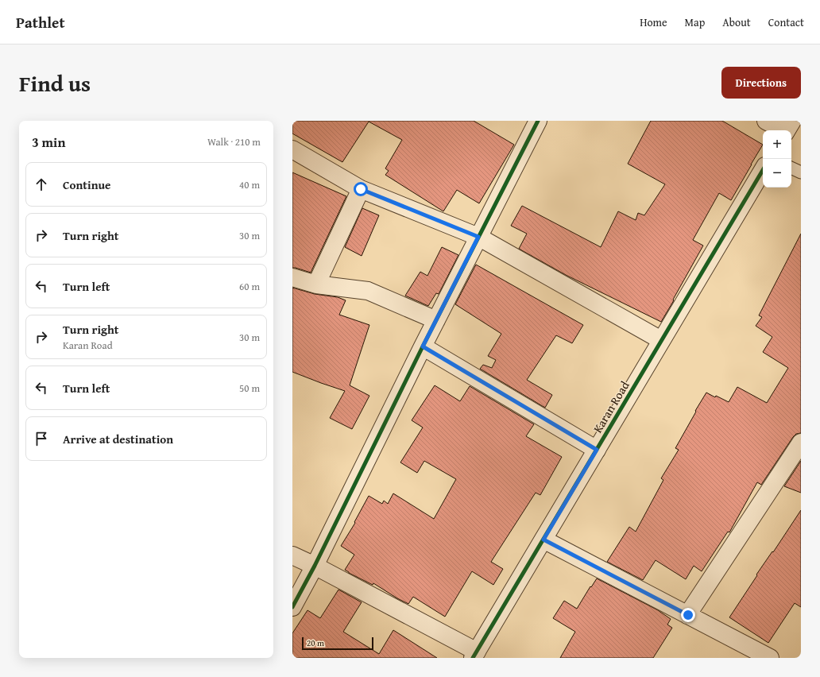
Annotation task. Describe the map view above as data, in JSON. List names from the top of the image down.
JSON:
{
  "streets": {
    "street": ["Karan Road"]
  },
  "scale_bar": "20 m",
  "page": {
    "header": "Pathlet",
    "nav": [
      "Home",
      "Map",
      "About",
      "Contact"
    ],
    "title": "Find us",
    "buttons": "Directions",
    "heading": ["3 min", "Walk · 210 m"],
    "map_buttons": ["+", "−"],
    "list": [
      ["Continue", "40 m"],
      ["Turn right", "30 m"],
      ["Turn left", "60 m"],
      ["Turn right", "Karan Road", "30 m"],
      ["Turn left", "50 m"],
      "Arrive at destination"
    ],
    "scale": "20 m"
  }
}
